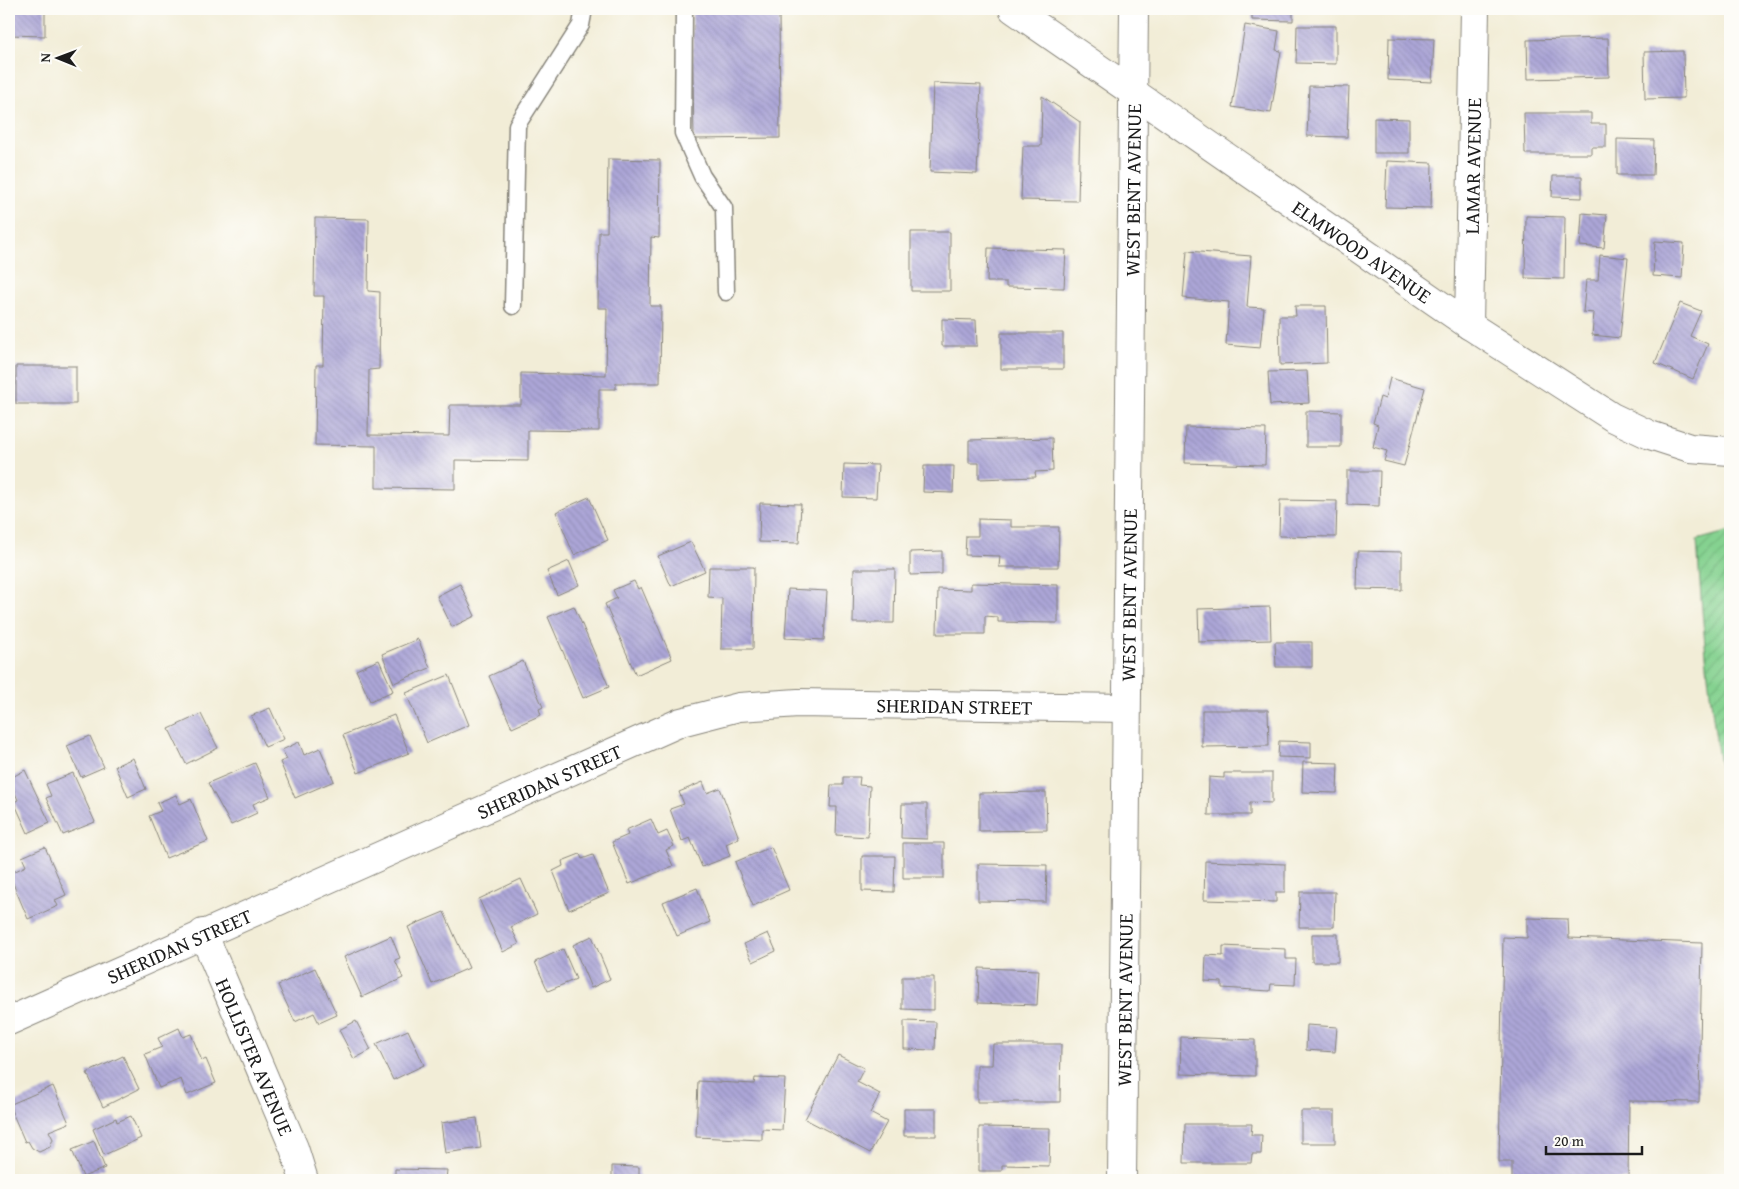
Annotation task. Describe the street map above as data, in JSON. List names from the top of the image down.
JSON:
{
  "streets": {
    "street": [
      "LAMAR AVENUE",
      "WEST BENT AVENUE",
      "ELMWOOD AVENUE",
      "SHERIDAN STREET",
      "HOLLISTER AVENUE"
    ]
  },
  "crossings": [
    ["LAMAR AVENUE", "ELMWOOD AVENUE"],
    ["WEST BENT AVENUE", "ELMWOOD AVENUE"],
    ["WEST BENT AVENUE", "SHERIDAN STREET"],
    ["SHERIDAN STREET", "HOLLISTER AVENUE"]
  ],
  "scale_bar": "20 m",
  "north": "left"
}
